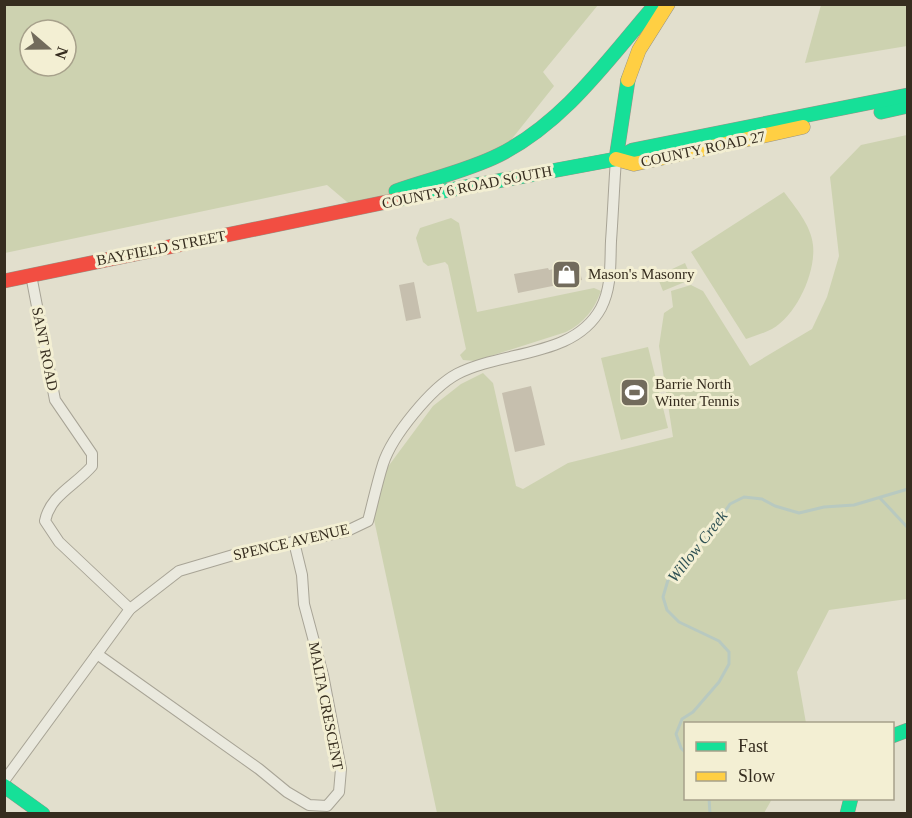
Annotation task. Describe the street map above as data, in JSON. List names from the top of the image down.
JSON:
{
  "streets": {
    "main road": ["COUNTY ROAD 27", "COUNTY 6 ROAD SOUTH", "BAYFIELD STREET"],
    "street": ["SANT ROAD", "SPENCE AVENUE", "MALTA CRESCENT"]
  },
  "crossings": [
    ["COUNTY ROAD 27", "COUNTY 6 ROAD SOUTH"],
    ["COUNTY ROAD 27", "SPENCE AVENUE"],
    ["COUNTY 6 ROAD SOUTH", "BAYFIELD STREET"],
    ["COUNTY 6 ROAD SOUTH", "SPENCE AVENUE"],
    ["BAYFIELD STREET", "SANT ROAD"],
    ["SANT ROAD", "SPENCE AVENUE"],
    ["SPENCE AVENUE", "MALTA CRESCENT"]
  ],
  "water": ["Willow Creek"],
  "places": {
    "shop": ["Mason's Masonry"],
    "sports": ["Barrie North Winter Tennis"]
  },
  "legend": ["Fast", "Slow"],
  "north": "right"
}
